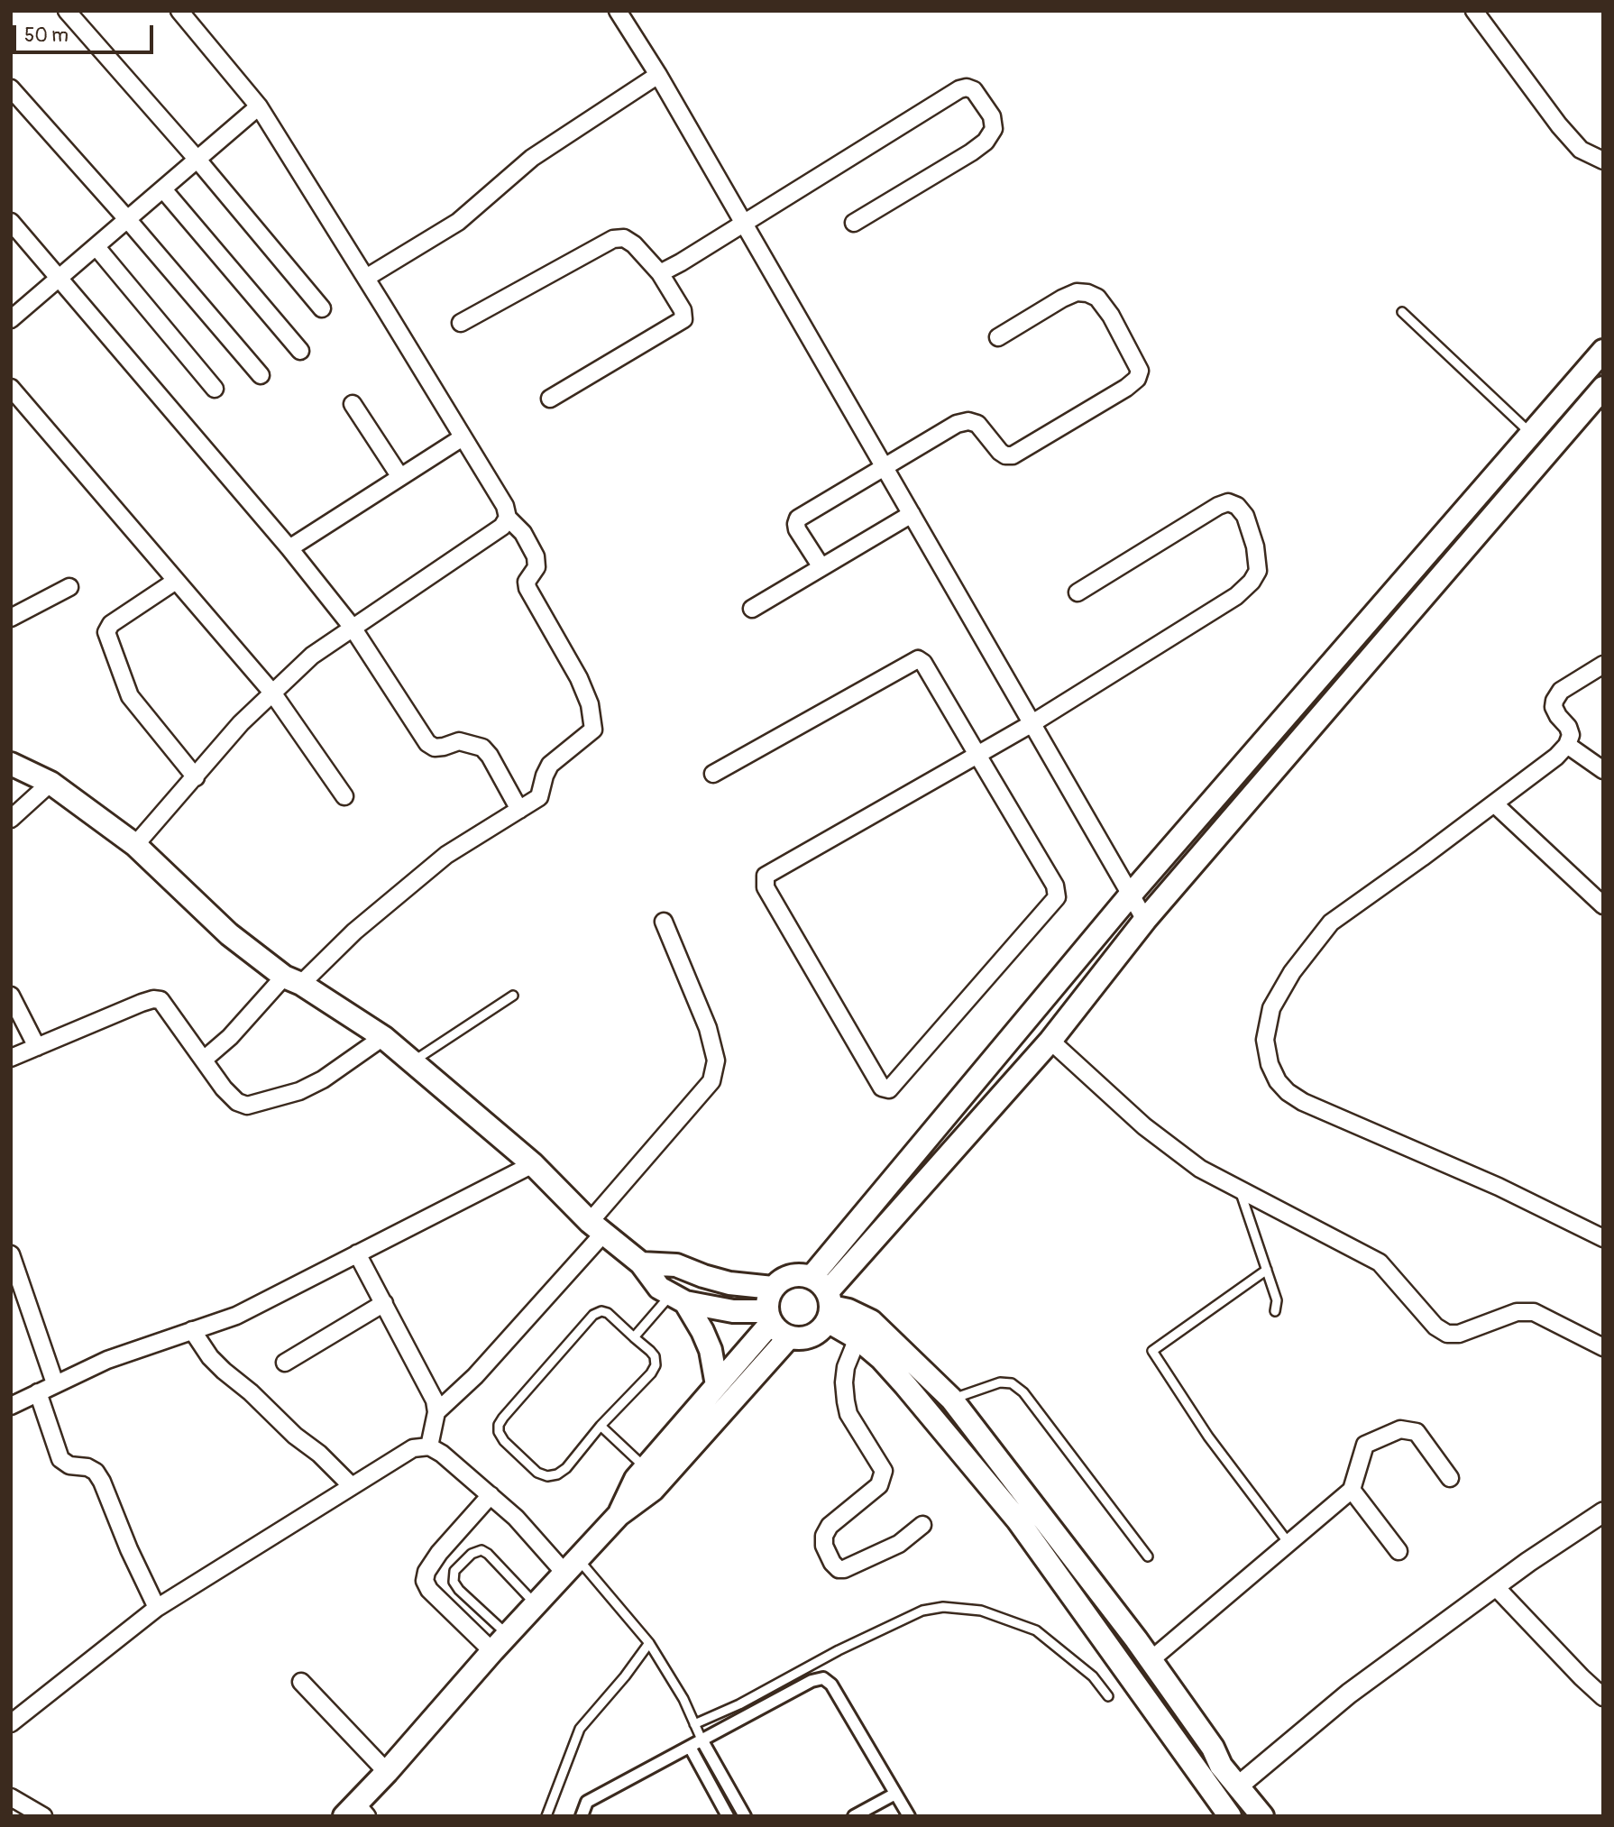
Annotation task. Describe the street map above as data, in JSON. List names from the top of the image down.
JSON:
{
  "scale_bar": "50 m"
}
